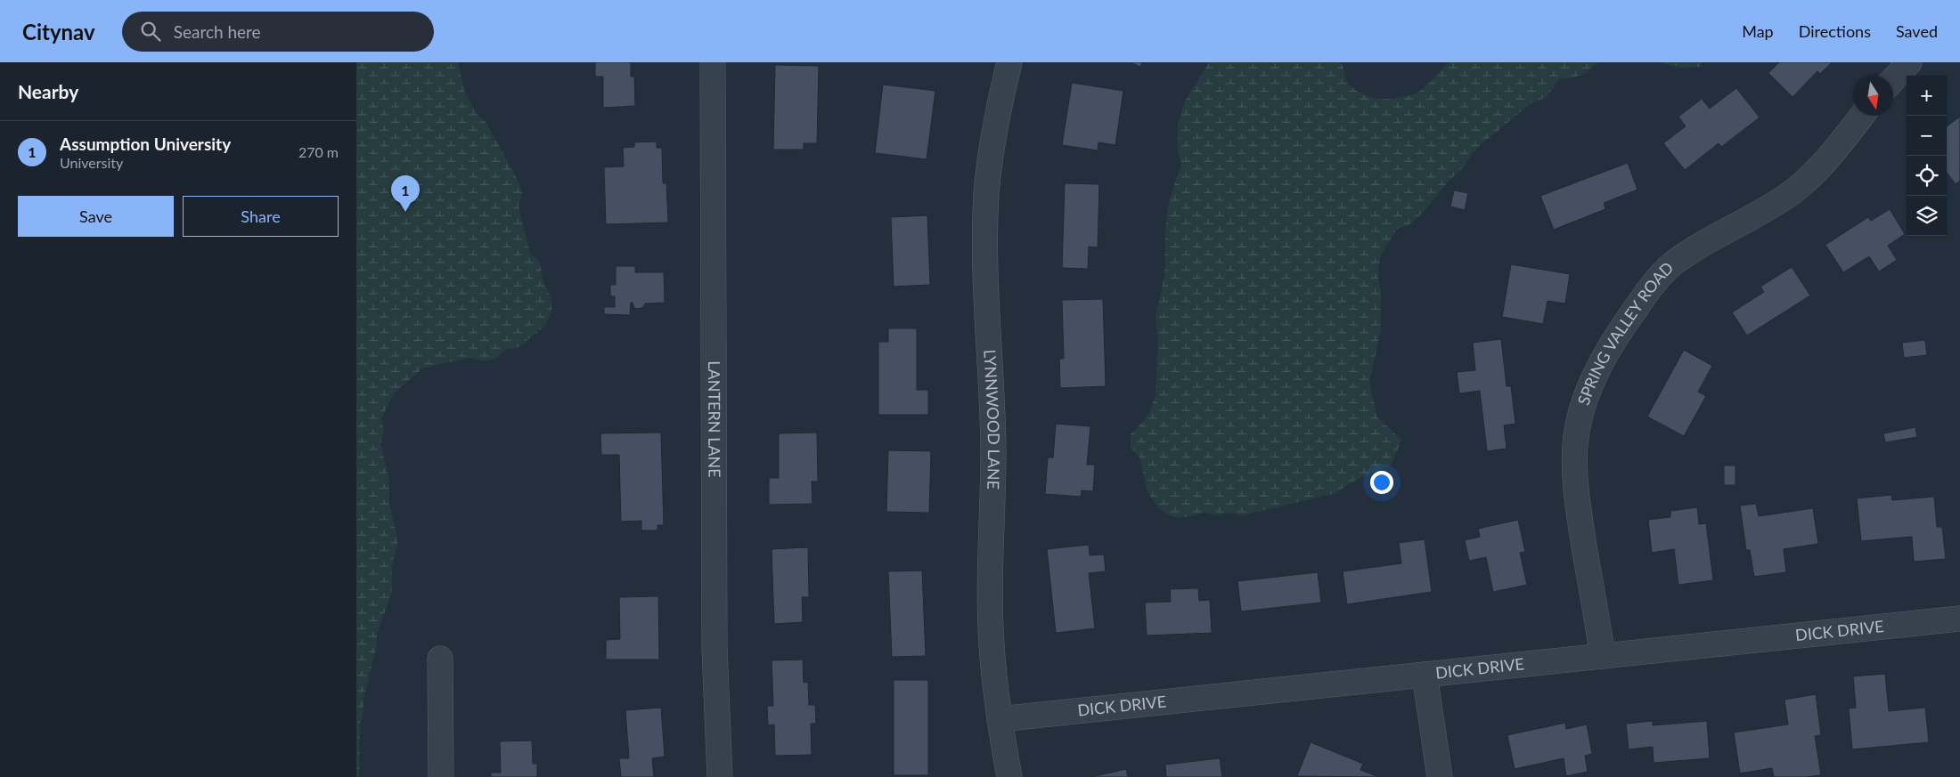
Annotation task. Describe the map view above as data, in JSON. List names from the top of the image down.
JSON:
{
  "streets": {
    "street": [
      "SPRING VALLEY ROAD",
      "LYNNWOOD LANE",
      "LANTERN LANE",
      "DICK DRIVE"
    ]
  },
  "crossings": [
    ["SPRING VALLEY ROAD", "DICK DRIVE"],
    ["LYNNWOOD LANE", "DICK DRIVE"]
  ],
  "north": "bottom",
  "page": {
    "header": "Citynav",
    "search": "Search here",
    "nav": ["Map", "Directions", "Saved"],
    "heading": "Nearby",
    "map_buttons": ["+", "−"],
    "list": [
      {
        "mark": "1",
        "name": "Assumption University",
        "note": "University",
        "value": "270 m"
      }
    ],
    "pins": "1",
    "buttons": ["Save", "Share"]
  }
}
